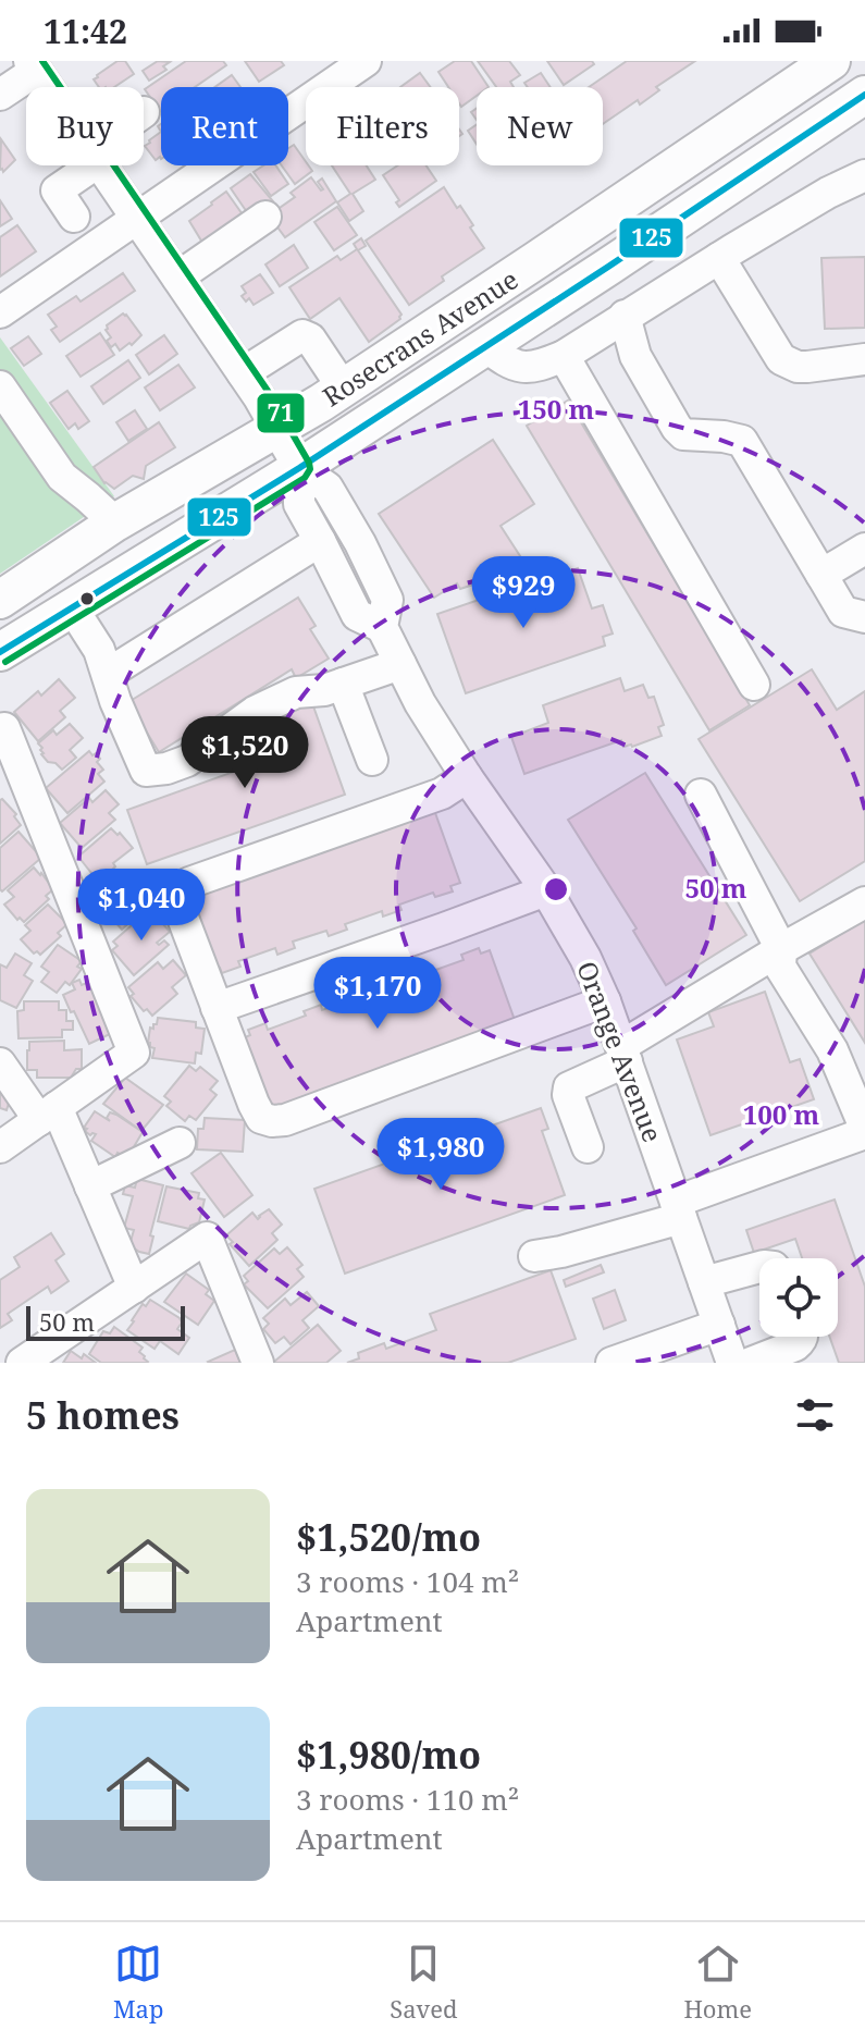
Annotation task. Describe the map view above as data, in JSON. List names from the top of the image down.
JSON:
{
  "streets": {
    "main road": ["Rosecrans Avenue"],
    "street": ["Orange Avenue"]
  },
  "crossings": [
    ["Rosecrans Avenue", "Orange Avenue"]
  ],
  "lines": ["transit line 71", "transit line 125"],
  "scale_bar": "50 m",
  "page": {
    "status": "11:42",
    "chip": [
      "Buy",
      "Rent",
      "Filters",
      "New"
    ],
    "price": [
      "$929",
      "$1,520",
      "$1,040",
      "$1,170",
      "$1,980"
    ],
    "scale": "50 m",
    "heading": "5 homes",
    "list": [
      {
        "name": "$1,520/mo",
        "note": "3 rooms · 104 m² · Apartment"
      },
      {
        "name": "$1,980/mo",
        "note": "3 rooms · 110 m² · Apartment"
      }
    ],
    "tabs": ["Map", "Saved", "Home"]
  },
  "rings": ["150 m", "50 m", "100 m"]
}
